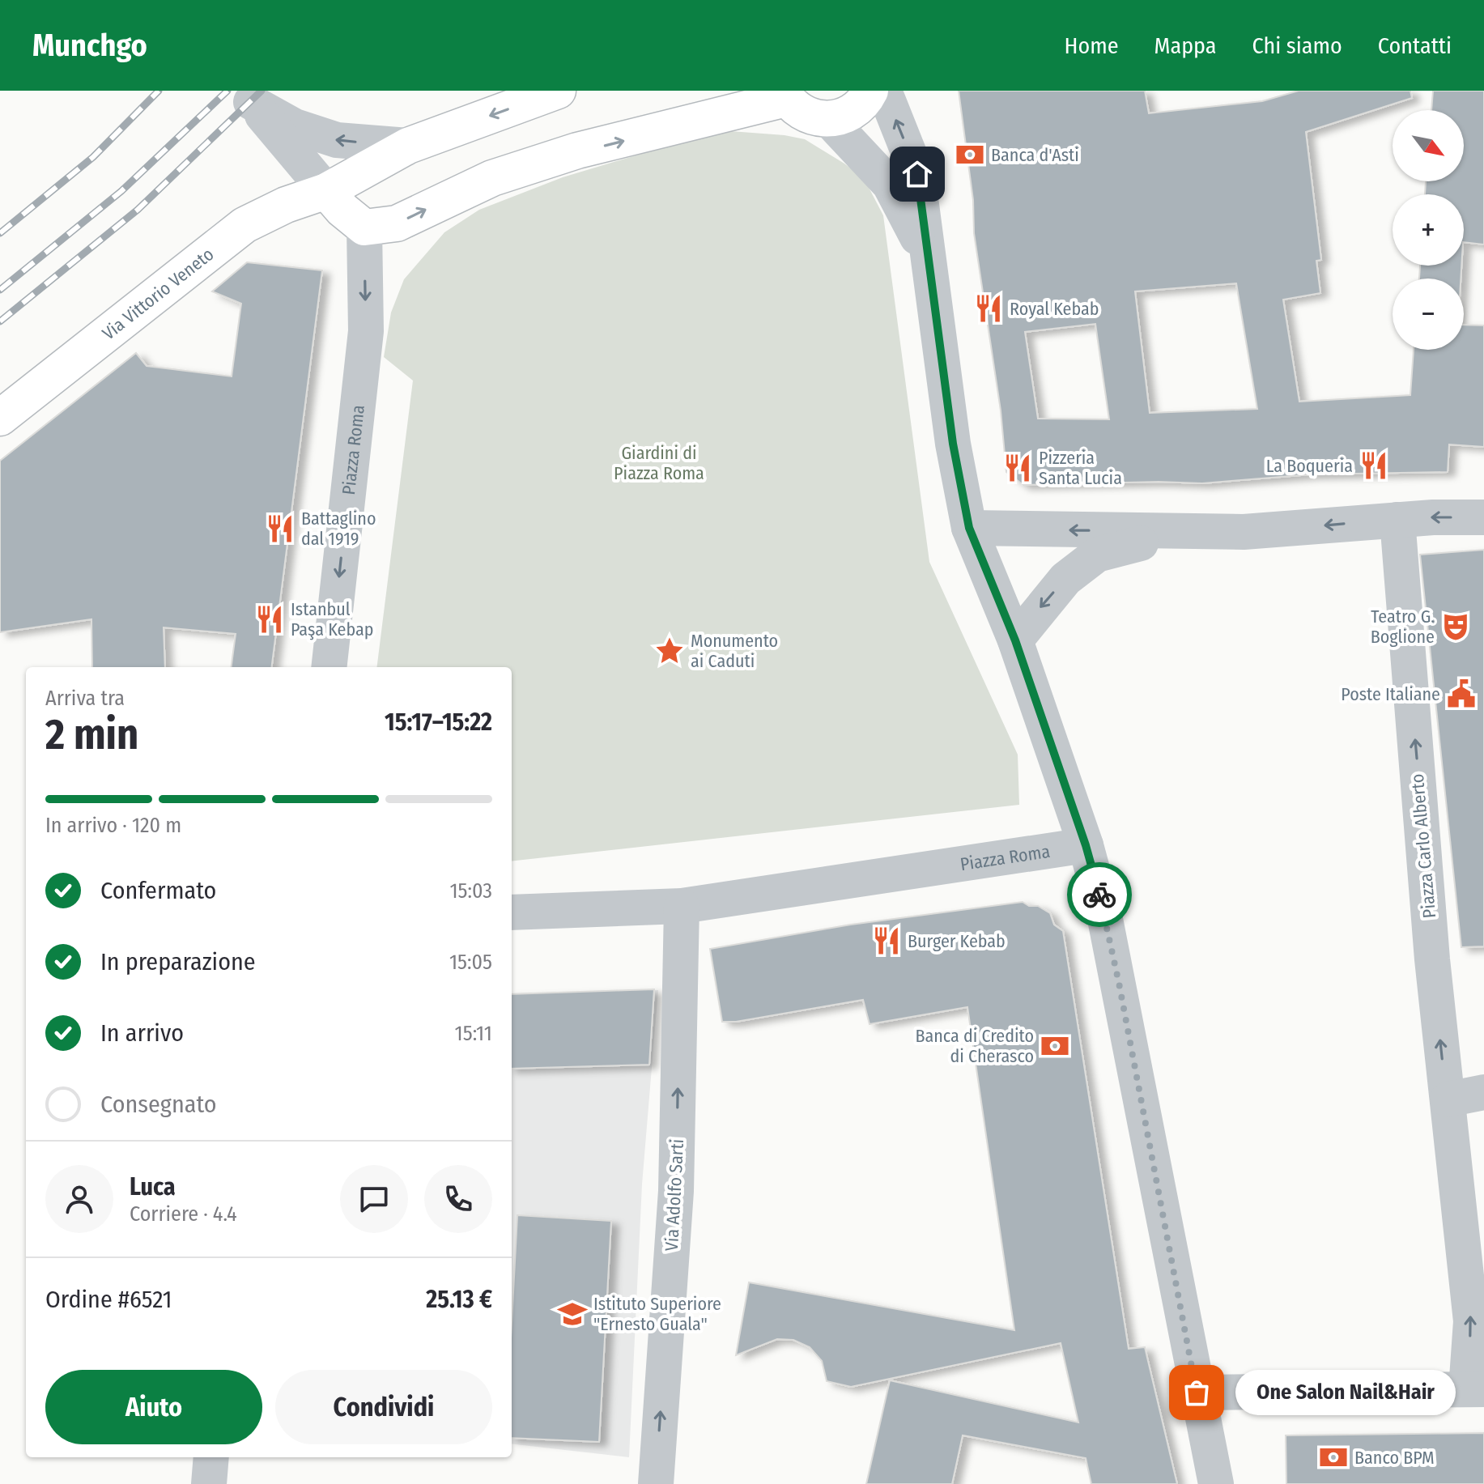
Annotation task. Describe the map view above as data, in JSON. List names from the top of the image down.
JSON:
{
  "streets": {
    "main road": ["Via Vittorio Veneto"],
    "street": ["Piazza Roma", "Piazza Carlo Alberto", "Via Adolfo Sarti"]
  },
  "crossings": [
    ["Piazza Roma", "Via Adolfo Sarti"]
  ],
  "one_way": ["Piazza Roma", "Via Adolfo Sarti"],
  "parks": ["Giardini di Piazza Roma"],
  "places": {
    "bank": ["Banca d'Asti", "Banca di Credito di Cherasco", "Banco BPM"],
    "restaurant": [
      "Royal Kebab",
      "La Boqueria",
      "Pizzeria Santa Lucia",
      "Battaglino dal 1919",
      "Istanbul Paşa Kebap",
      "Burger Kebab"
    ],
    "theatre": ["Teatro G. Boglione"],
    "place": ["Monumento ai Caduti"],
    "public building": ["Poste Italiane"],
    "school or university": ["Istituto Superiore \"Ernesto Guala\""],
    "other": ["One Salon Nail&Hair"]
  },
  "north": "bottom right",
  "page": {
    "header": "Munchgo",
    "nav": [
      "Home",
      "Mappa",
      "Chi siamo",
      "Contatti"
    ],
    "map_buttons": ["+", "−"],
    "heading": ["2 min", "Arriva tra", "15:17–15:22"],
    "panel": [
      "Luca",
      "Corriere · 4.4",
      "Ordine #6521",
      "25.13 €"
    ],
    "bar": "In arrivo · 120 m",
    "list": [
      ["Confermato", "15:03"],
      ["In preparazione", "15:05"],
      ["In arrivo", "15:11"],
      "Consegnato"
    ],
    "buttons": ["Aiuto", "Condividi"],
    "bubble": "One Salon Nail&Hair"
  }
}
